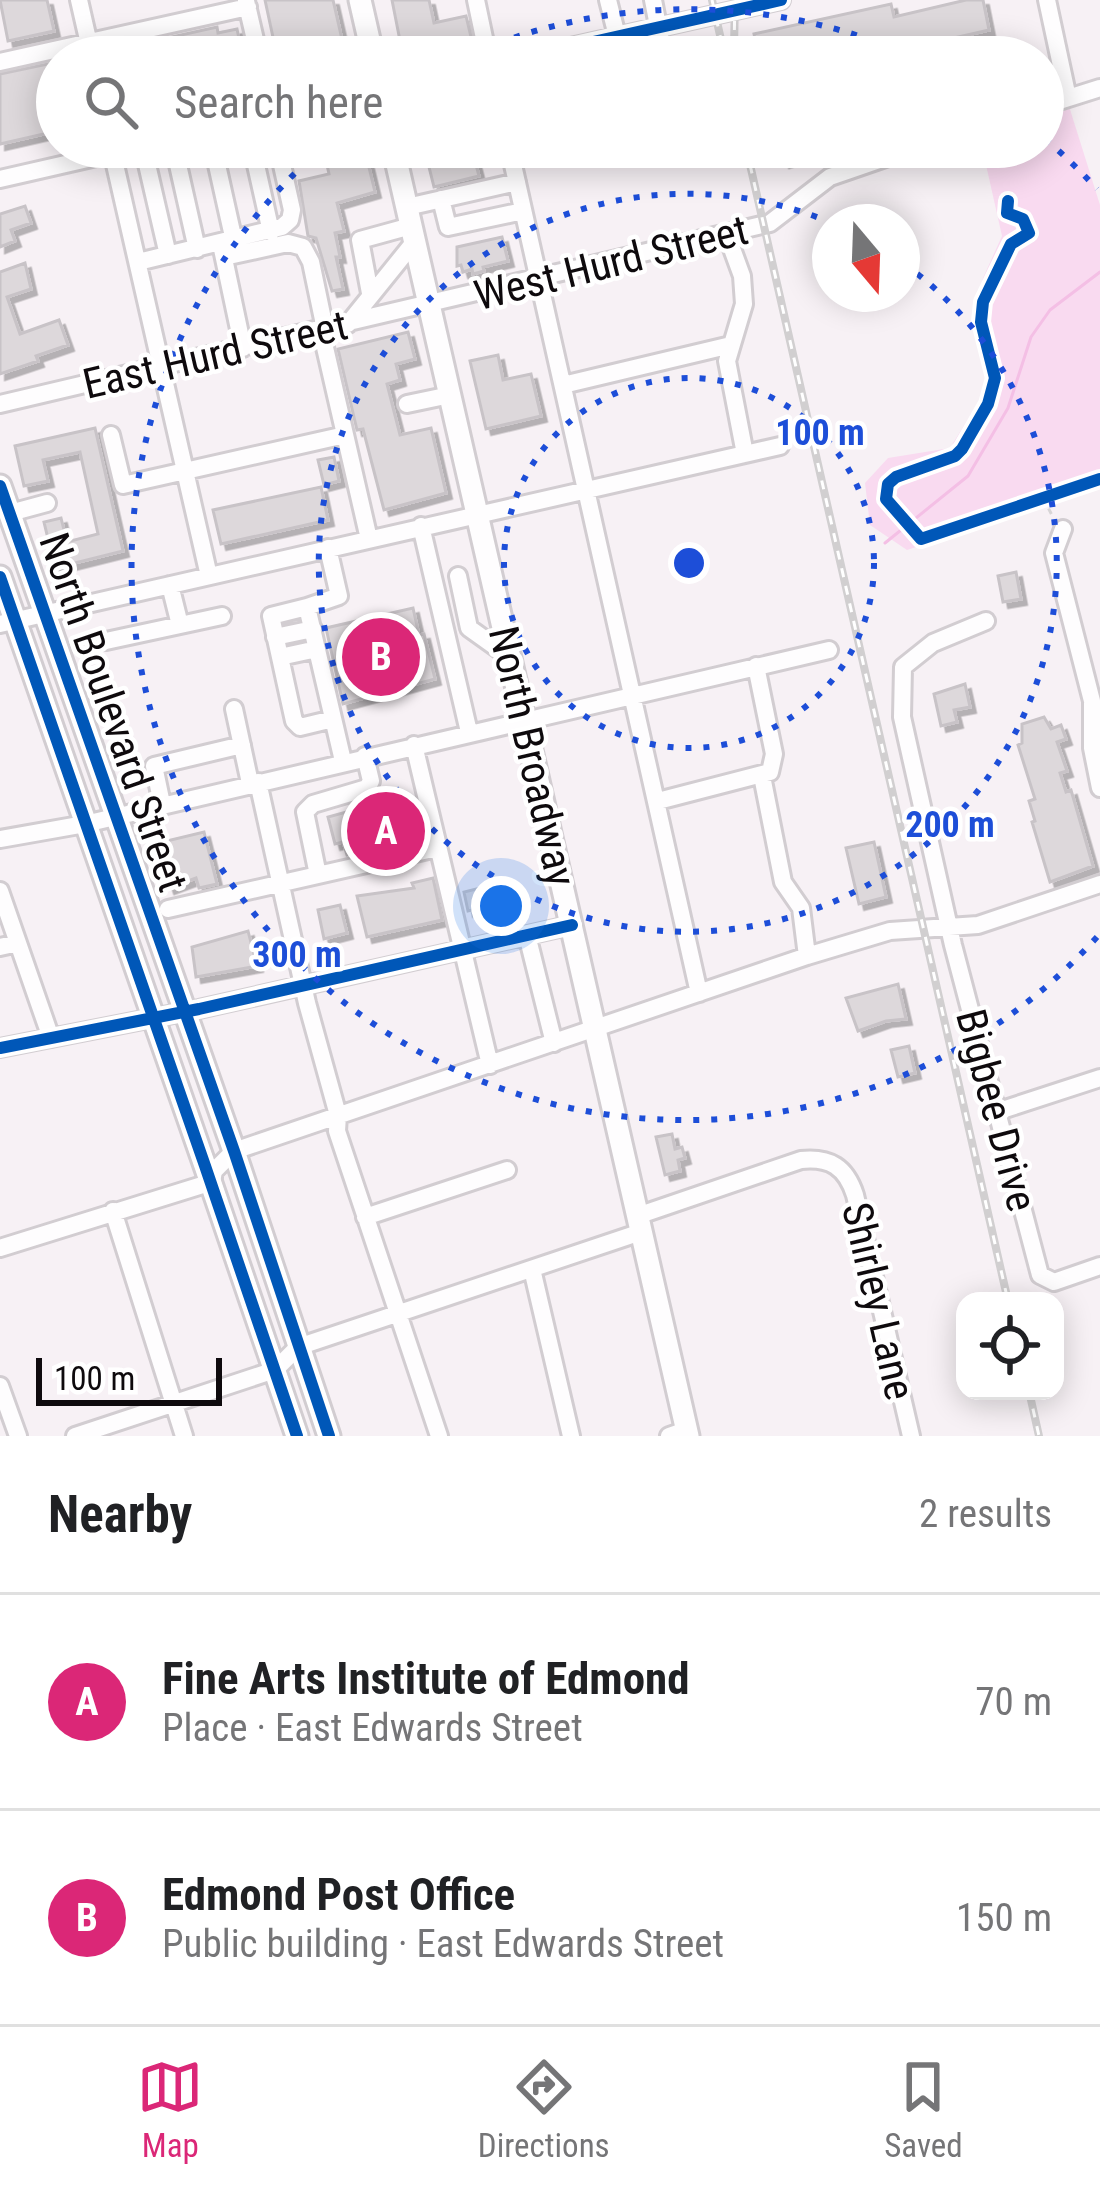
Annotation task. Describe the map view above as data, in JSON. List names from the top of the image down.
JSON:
{
  "streets": {
    "main road": ["North Boulevard Street", "North Broadway"],
    "street": [
      "West Hurd Street",
      "East Hurd Street",
      "Bigbee Drive",
      "Shirley Lane"
    ]
  },
  "crossings": [
    ["West Hurd Street", "East Hurd Street"],
    ["West Hurd Street", "North Broadway"],
    ["East Hurd Street", "North Broadway"],
    ["North Broadway", "Shirley Lane"]
  ],
  "scale_bar": "100 m",
  "north": "bottom",
  "page": {
    "search": "Search here",
    "pins": ["B", "A"],
    "scale": "100 m",
    "heading": ["Nearby", "2 results"],
    "list": [
      {
        "mark": "A",
        "name": "Fine Arts Institute of Edmond",
        "note": "Place · East Edwards Street",
        "value": "70 m"
      },
      {
        "mark": "B",
        "name": "Edmond Post Office",
        "note": "Public building · East Edwards Street",
        "value": "150 m"
      }
    ],
    "nav": ["Map", "Directions", "Saved"]
  },
  "rings": ["100 m", "200 m", "300 m"]
}
